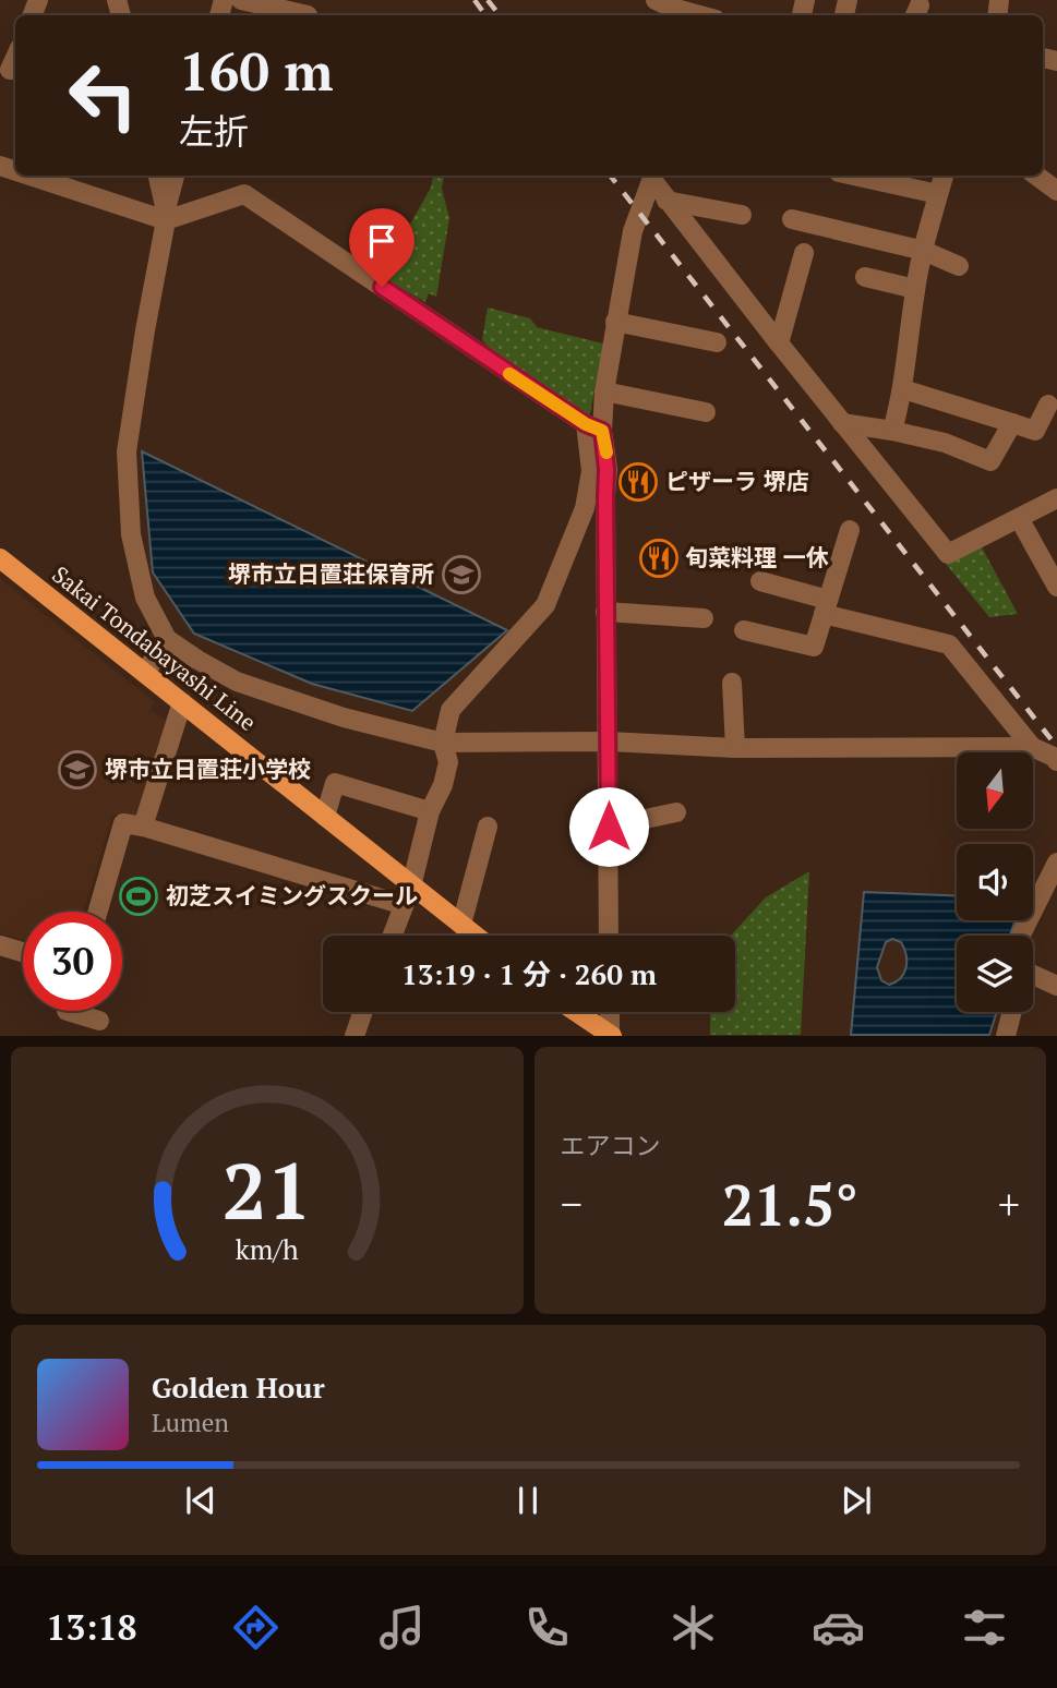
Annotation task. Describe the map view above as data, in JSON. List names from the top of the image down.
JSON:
{
  "streets": {
    "main road": ["Sakai Tondabayashi Line"]
  },
  "places": {
    "restaurant": ["ピザーラ 堺店", "旬菜料理 一休"],
    "school or university": ["堺市立日置荘保育所", "堺市立日置荘小学校"],
    "sports": ["初芝スイミングスクール"]
  },
  "north": "bottom",
  "page": {
    "turn": ["160 m", "左折"],
    "limit": "30",
    "trip": "13:19 · 1 分 · 260 m",
    "tile": "エアコン",
    "heat": ["−", "21.5°", "+"],
    "song": ["Golden Hour", "Lumen"],
    "tabs": "13:18",
    "gauge": ["21", "km/h"]
  }
}
